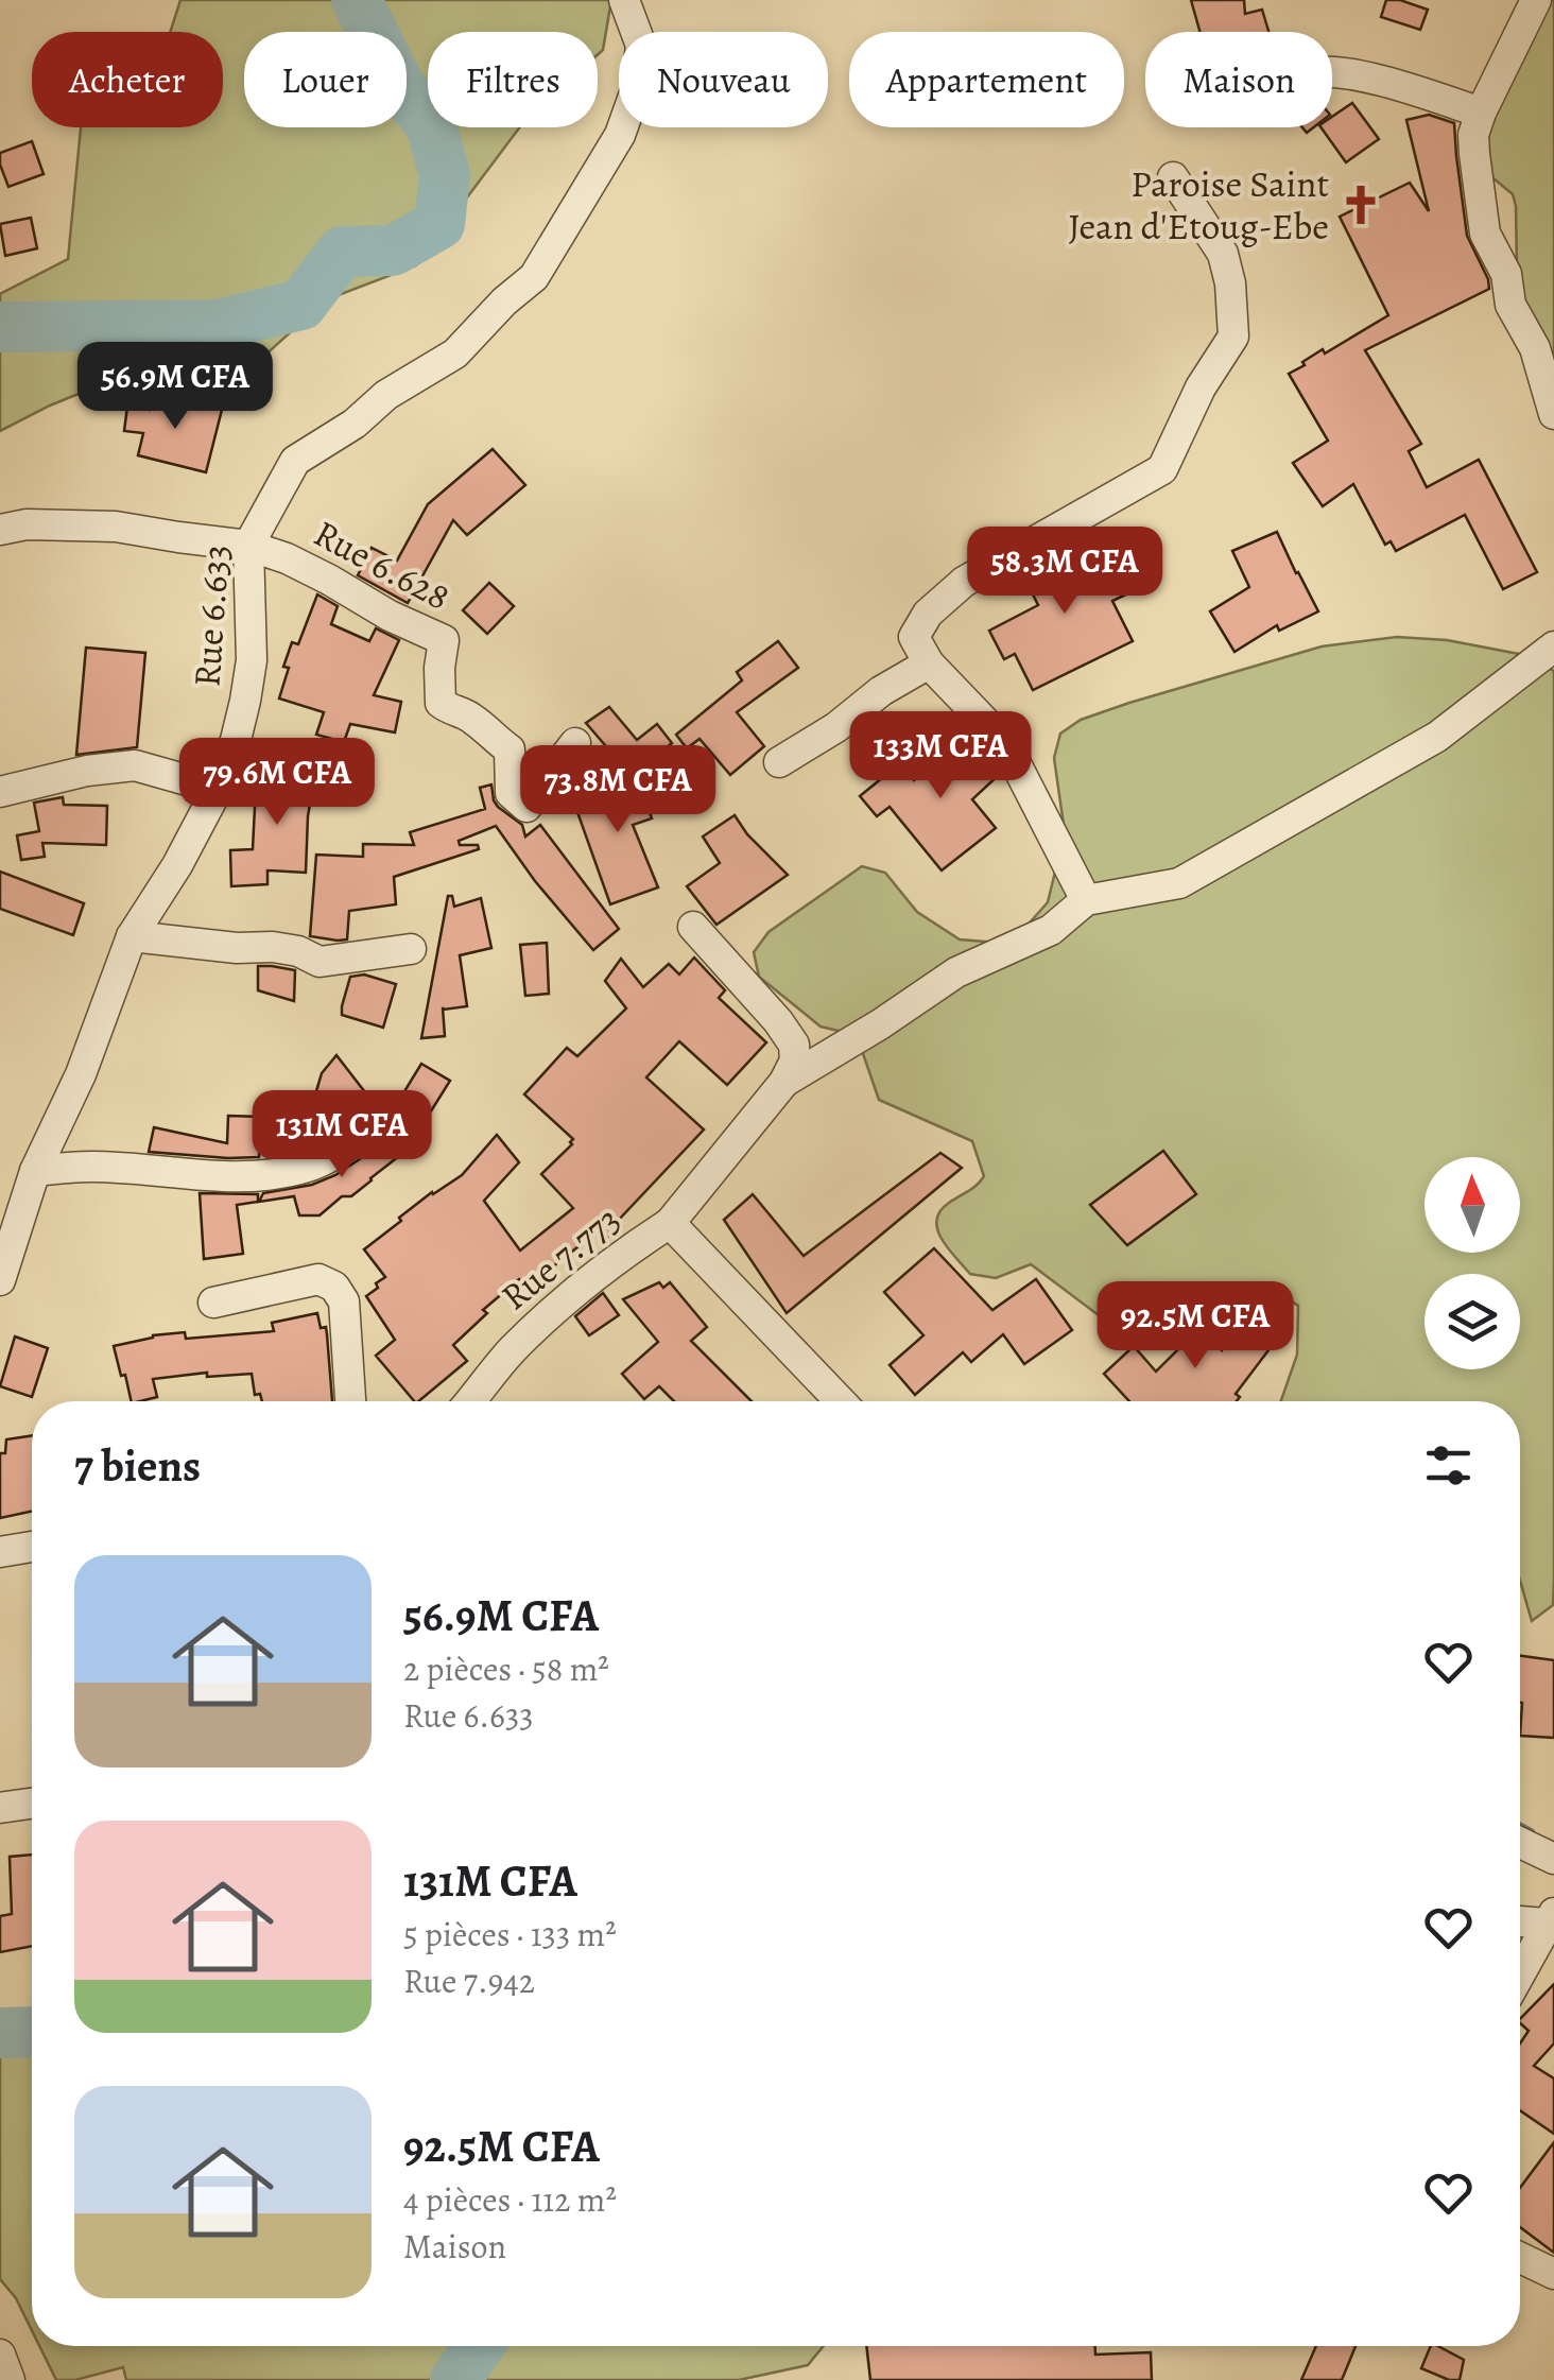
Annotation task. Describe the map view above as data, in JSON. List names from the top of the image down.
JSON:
{
  "streets": {
    "street": ["Rue 6.628", "Rue 6.633", "Rue 7.773"]
  },
  "crossings": [
    ["Rue 6.628", "Rue 6.633"]
  ],
  "places": {
    "church": ["Paroise Saint Jean d'Etoug-Ebe"]
  },
  "north": "top",
  "page": {
    "chip": [
      "Acheter",
      "Louer",
      "Filtres",
      "Nouveau",
      "Appartement",
      "Maison"
    ],
    "price": [
      "56.9M CFA",
      "58.3M CFA",
      "133M CFA",
      "79.6M CFA",
      "73.8M CFA",
      "131M CFA",
      "92.5M CFA"
    ],
    "heading": "7 biens",
    "list": [
      {
        "name": "56.9M CFA",
        "note": "2 pièces · 58 m² · Rue 6.633"
      },
      {
        "name": "131M CFA",
        "note": "5 pièces · 133 m² · Rue 7.942"
      },
      {
        "name": "92.5M CFA",
        "note": "4 pièces · 112 m² · Maison"
      }
    ]
  }
}
